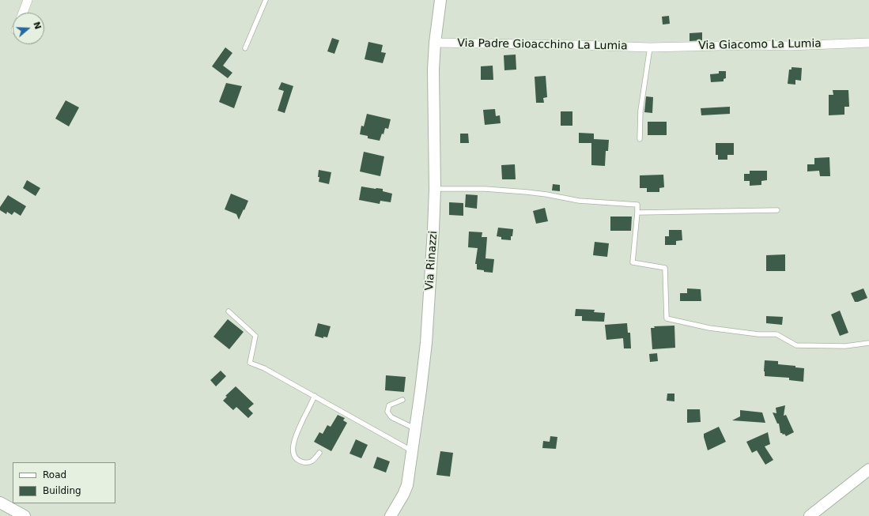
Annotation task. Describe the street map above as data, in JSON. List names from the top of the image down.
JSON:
{
  "streets": {
    "street": ["Via Padre Gioacchino La Lumia", "Via Giacomo La Lumia", "Via Rinazzi"]
  },
  "crossings": [
    ["Via Padre Gioacchino La Lumia", "Via Giacomo La Lumia"],
    ["Via Padre Gioacchino La Lumia", "Via Rinazzi"]
  ],
  "legend": ["Road", "Building"],
  "north": "right"
}
